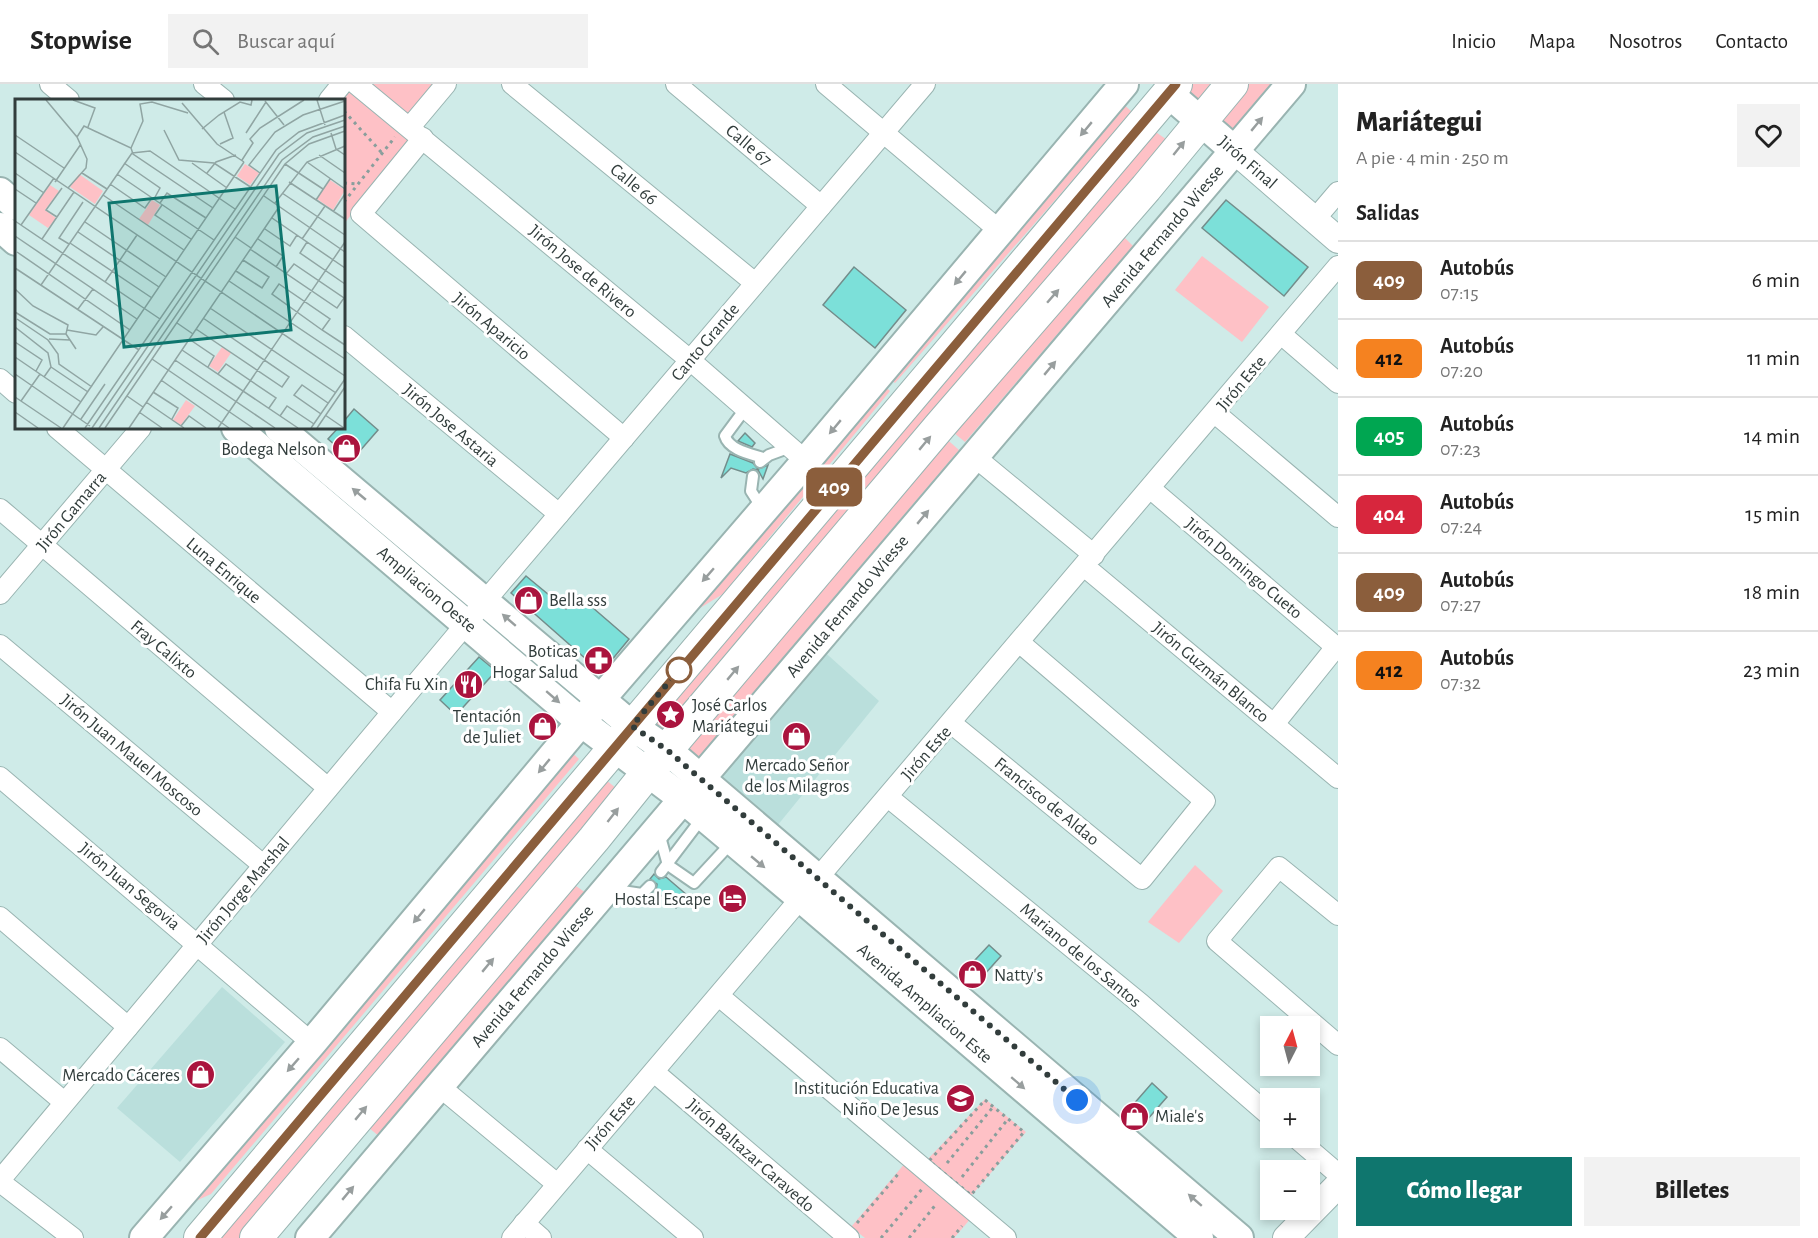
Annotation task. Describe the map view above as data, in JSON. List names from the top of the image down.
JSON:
{
  "streets": {
    "main road": [
      "Jirón Final",
      "Avenida Fernando Wiesse",
      "Ampliacion Oeste",
      "Avenida Ampliacion Este"
    ],
    "street": [
      "Calle 67",
      "Calle 66",
      "Jirón Jose de Rivero",
      "Jirón Aparicio",
      "Canto Grande",
      "Jirón Este",
      "Jirón Jose Astaria",
      "Jirón Gamarra",
      "Jirón Domingo Cueto",
      "Luna Enrique",
      "Fray Calixto",
      "Jirón Guzmán Blanco",
      "Jirón Juan Mauel Moscoso",
      "Francisco de Aldao",
      "Jirón Juan Segovia",
      "Jirón Jorge Marshal",
      "Mariano de los Santos",
      "Jirón Baltazar Caravedo"
    ]
  },
  "crossings": [
    ["Calle 67", "Canto Grande"],
    ["Jirón Final", "Avenida Fernando Wiesse"],
    ["Calle 66", "Canto Grande"],
    ["Avenida Fernando Wiesse", "Jirón Guzmán Blanco"],
    ["Avenida Fernando Wiesse", "Avenida Ampliacion Este"],
    ["Jirón Jose de Rivero", "Jirón Aparicio"],
    ["Jirón Jose de Rivero", "Canto Grande"],
    ["Jirón Aparicio", "Canto Grande"],
    ["Canto Grande", "Jirón Jose Astaria"],
    ["Canto Grande", "Ampliacion Oeste"],
    ["Canto Grande", "Jirón Jorge Marshal"],
    ["Jirón Este", "Jirón Domingo Cueto"],
    ["Jirón Este", "Jirón Guzmán Blanco"],
    ["Jirón Este", "Francisco de Aldao"],
    ["Jirón Este", "Mariano de los Santos"],
    ["Jirón Este", "Avenida Ampliacion Este"],
    ["Jirón Este", "Jirón Baltazar Caravedo"],
    ["Jirón Gamarra", "Luna Enrique"],
    ["Jirón Gamarra", "Fray Calixto"],
    ["Jirón Domingo Cueto", "Jirón Guzmán Blanco"],
    ["Luna Enrique", "Jirón Jorge Marshal"],
    ["Ampliacion Oeste", "Jirón Jorge Marshal"],
    ["Ampliacion Oeste", "Avenida Ampliacion Este"],
    ["Fray Calixto", "Jirón Jorge Marshal"],
    ["Jirón Juan Mauel Moscoso", "Jirón Jorge Marshal"],
    ["Jirón Juan Segovia", "Jirón Jorge Marshal"]
  ],
  "places": {
    "shop": [
      "Bodega Nelson",
      "Bella sss",
      "Tentación de Juliet",
      "Mercado Señor de los Milagros",
      "Natty's",
      "Mercado Cáceres",
      "Miale's"
    ],
    "pharmacy": ["Boticas Hogar Salud"],
    "restaurant": ["Chifa Fu Xin"],
    "place": ["José Carlos Mariátegui"],
    "hotel": ["Hostal Escape"],
    "school or university": ["Institución Educativa Niño De Jesus"]
  },
  "lines": ["bus line 409"],
  "north": "top",
  "page": {
    "header": "Stopwise",
    "search": "Buscar aquí",
    "nav": [
      "Inicio",
      "Mapa",
      "Nosotros",
      "Contacto"
    ],
    "on_map": "409",
    "heading": [
      ["Mariátegui", "A pie · 4 min · 250 m"],
      "Salidas"
    ],
    "list": [
      {
        "mark": "409",
        "name": "Autobús",
        "note": "07:15",
        "value": "6 min"
      },
      {
        "mark": "412",
        "name": "Autobús",
        "note": "07:20",
        "value": "11 min"
      },
      {
        "mark": "405",
        "name": "Autobús",
        "note": "07:23",
        "value": "14 min"
      },
      {
        "mark": "404",
        "name": "Autobús",
        "note": "07:24",
        "value": "15 min"
      },
      {
        "mark": "409",
        "name": "Autobús",
        "note": "07:27",
        "value": "18 min"
      },
      {
        "mark": "412",
        "name": "Autobús",
        "note": "07:32",
        "value": "23 min"
      }
    ],
    "map_buttons": ["+", "−"],
    "buttons": ["Cómo llegar", "Billetes"]
  }
}
